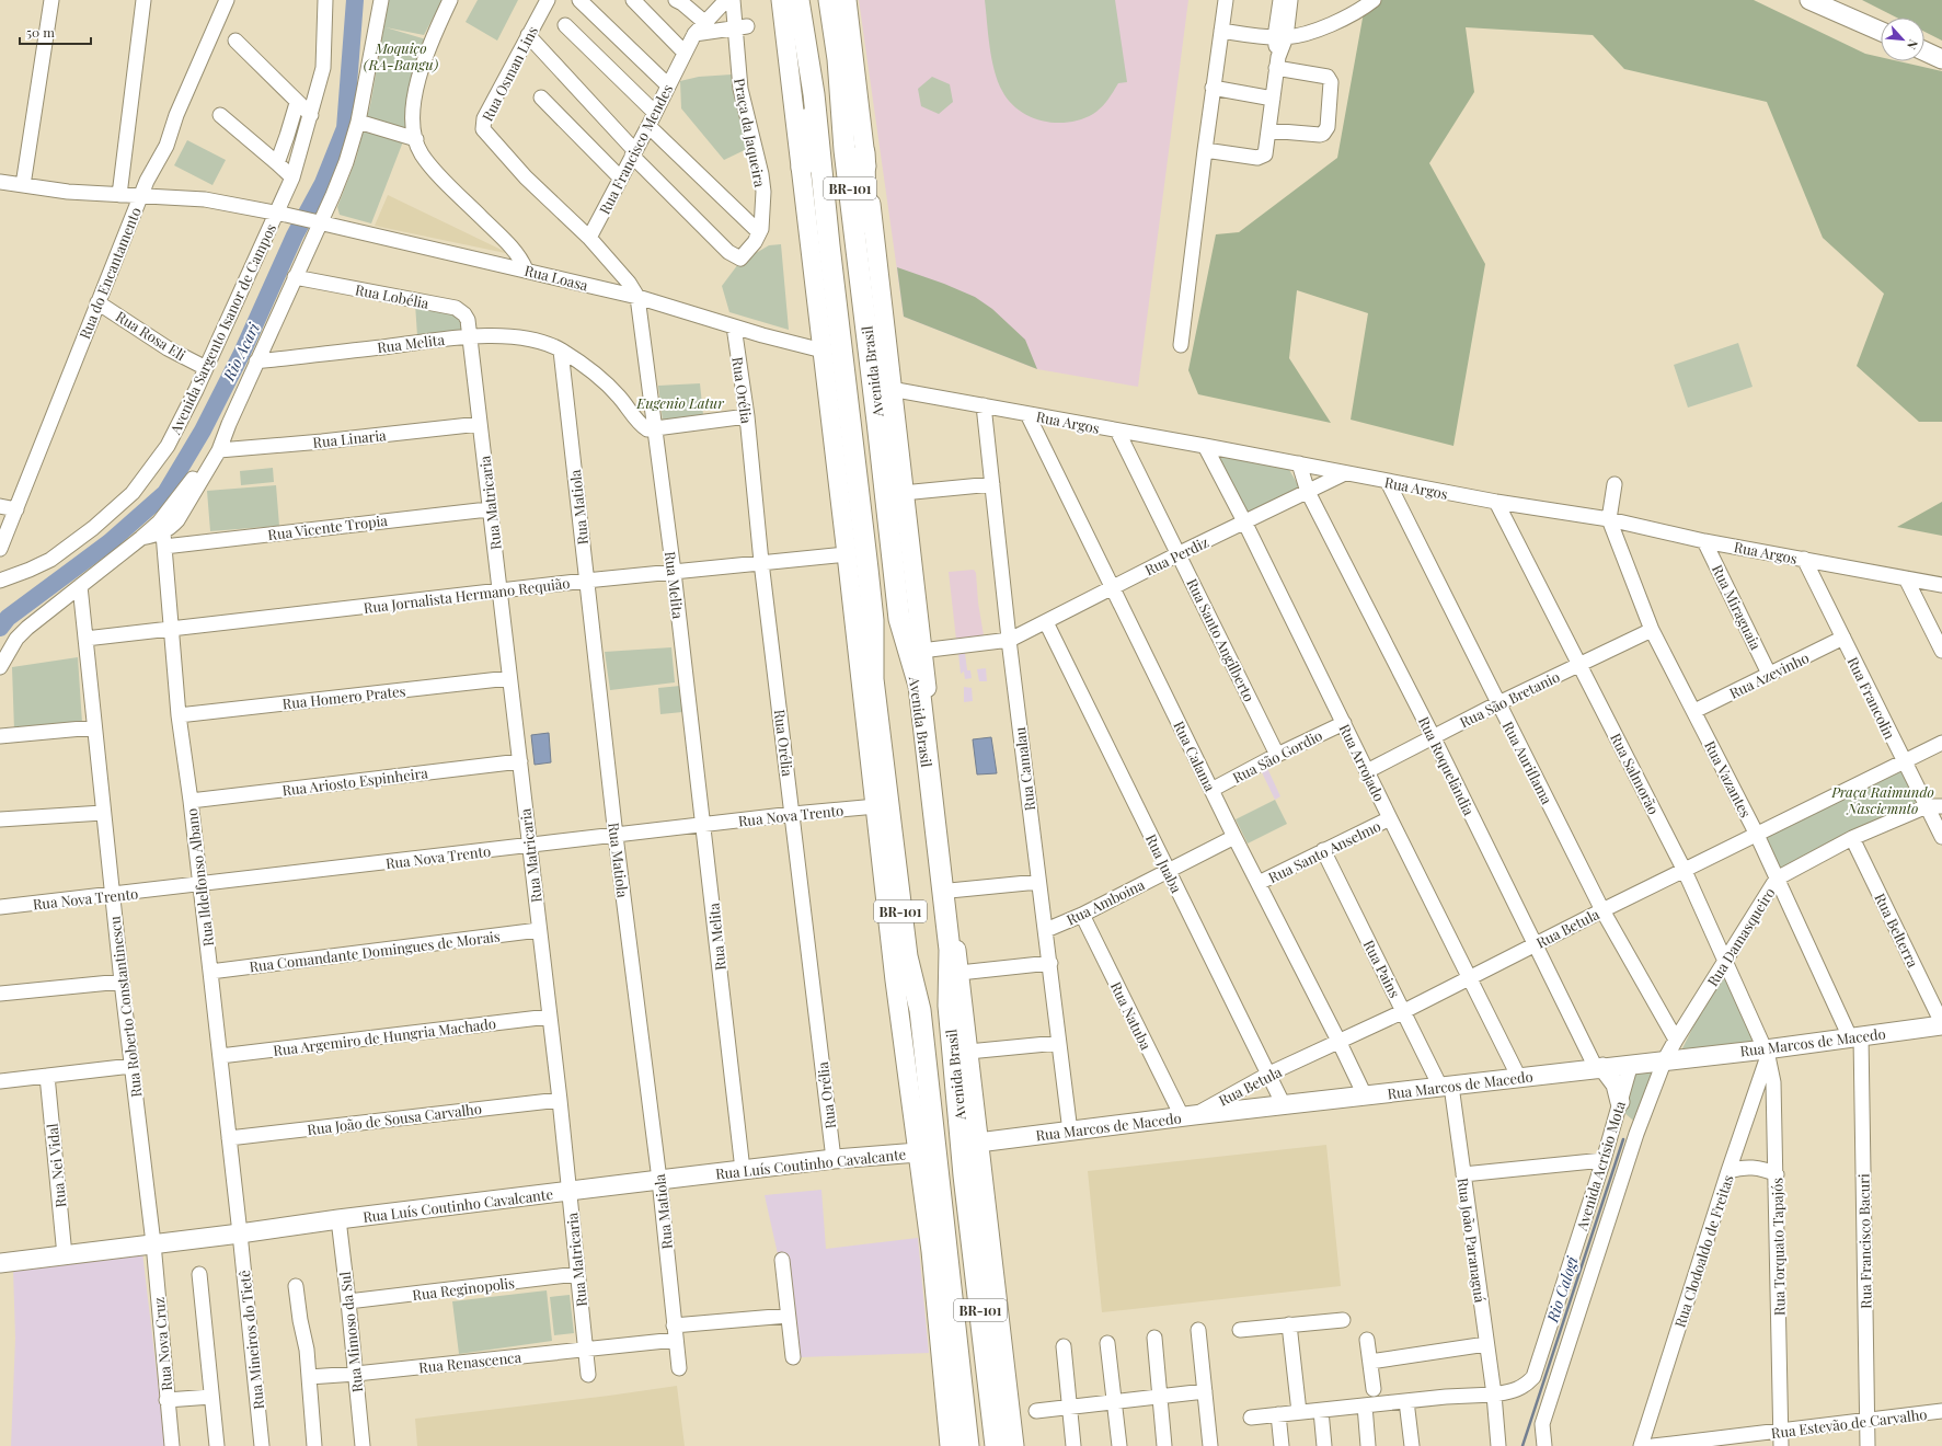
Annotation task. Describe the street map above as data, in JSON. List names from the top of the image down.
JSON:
{
  "streets": {
    "highway": ["BR-101", "Avenida Brasil"],
    "main road": ["Rua Marcos de Macedo", "Rua Luís Coutinho Cavalcante"],
    "street": [
      "Rua Osman Lins",
      "Praça da Jaqueira",
      "Rua Francisco Mendes",
      "Rua do Encantamento",
      "Rua Loasa",
      "Rua Lobélia",
      "Avenida Sargento Isanor de Campos",
      "Rua Rosa Eli",
      "Rua Melita",
      "Rua Orélia",
      "Rua Argos",
      "Rua Linaria",
      "Rua Matricaria",
      "Rua Matiola",
      "Rua Vicente Tropia",
      "Rua Perdiz",
      "Rua Jornalista Hermano Requião",
      "Rua Miraguaia",
      "Rua Santo Angilberto",
      "Rua Azevinho",
      "Rua Homero Prates",
      "Rua Francolin",
      "Rua São Bretanio",
      "Rua Calama",
      "Rua São Gordio",
      "Rua Arrojado",
      "Rua Auriflama",
      "Rua Roquelândia",
      "Rua Camalau",
      "Rua Salmorão",
      "Rua Vazantes",
      "Rua Ariosto Espinheira",
      "Rua Nova Trento",
      "Rua Santo Anselmo",
      "Rua Juaba",
      "Rua Ildelfonso Albano",
      "Rua Amboina",
      "Rua Betula",
      "Rua Belterra",
      "Rua Damasqueiro",
      "Rua Comandante Domingues de Morais",
      "Rua Pains",
      "Rua Roberto Constantinescu",
      "Rua Natuba",
      "Rua Argemiro de Hungria Machado",
      "Rua João de Sousa Carvalho",
      "Rua Nei Vidal",
      "Avenida Acrísio Mota",
      "Rua João Paranaguá",
      "Rua Francisco Bacuri",
      "Rua Torquato Tapajós",
      "Rua Clodoaldo de Freitas",
      "Rua Reginopolis",
      "Rua Mimoso da Sul",
      "Rua Mineiros do Tietê",
      "Rua Nova Cruz",
      "Rua Renascenca",
      "Rua Estevão de Carvalho"
    ]
  },
  "crossings": [
    ["Rua Osman Lins", "Rua Francisco Mendes"],
    ["Praça da Jaqueira", "Rua Francisco Mendes"],
    ["Rua do Encantamento", "Rua Loasa"],
    ["Rua do Encantamento", "Rua Rosa Eli"],
    ["Rua Loasa", "Avenida Sargento Isanor de Campos"],
    ["Rua Loasa", "Rua Orélia"],
    ["Rua Lobélia", "Rua Melita"],
    ["Rua Lobélia", "Rua Matricaria"],
    ["Avenida Sargento Isanor de Campos", "Rua Rosa Eli"],
    ["Rua Melita", "Rua Matricaria"],
    ["Rua Melita", "Rua Matiola"],
    ["Rua Melita", "Rua Jornalista Hermano Requião"],
    ["Rua Melita", "Rua Nova Trento"],
    ["Rua Melita", "Rua Luís Coutinho Cavalcante"],
    ["Avenida Brasil", "Rua Argos"],
    ["Avenida Brasil", "Rua Perdiz"],
    ["Avenida Brasil", "Rua Marcos de Macedo"],
    ["Rua Orélia", "Rua Jornalista Hermano Requião"],
    ["Rua Orélia", "Rua Nova Trento"],
    ["Rua Orélia", "Rua Luís Coutinho Cavalcante"],
    ["Rua Argos", "Rua Perdiz"],
    ["Rua Argos", "Rua Miraguaia"],
    ["Rua Argos", "Rua Santo Angilberto"],
    ["Rua Argos", "Rua Francolin"],
    ["Rua Argos", "Rua Calama"],
    ["Rua Argos", "Rua Arrojado"],
    ["Rua Argos", "Rua Auriflama"],
    ["Rua Argos", "Rua Roquelândia"],
    ["Rua Argos", "Rua Camalau"],
    ["Rua Argos", "Rua Salmorão"],
    ["Rua Argos", "Rua Vazantes"],
    ["Rua Linaria", "Rua Matricaria"],
    ["Rua Matricaria", "Rua Vicente Tropia"],
    ["Rua Matricaria", "Rua Jornalista Hermano Requião"],
    ["Rua Matricaria", "Rua Homero Prates"],
    ["Rua Matricaria", "Rua Ariosto Espinheira"],
    ["Rua Matricaria", "Rua Nova Trento"],
    ["Rua Matricaria", "Rua Comandante Domingues de Morais"],
    ["Rua Matricaria", "Rua Argemiro de Hungria Machado"],
    ["Rua Matricaria", "Rua João de Sousa Carvalho"],
    ["Rua Matricaria", "Rua Luís Coutinho Cavalcante"],
    ["Rua Matricaria", "Rua Reginopolis"],
    ["Rua Matricaria", "Rua Renascenca"],
    ["Rua Matiola", "Rua Jornalista Hermano Requião"],
    ["Rua Matiola", "Rua Nova Trento"],
    ["Rua Matiola", "Rua Luís Coutinho Cavalcante"],
    ["Rua Matiola", "Rua Renascenca"],
    ["Rua Vicente Tropia", "Rua Ildelfonso Albano"],
    ["Rua Perdiz", "Rua Santo Angilberto"],
    ["Rua Perdiz", "Rua Calama"],
    ["Rua Perdiz", "Rua Arrojado"],
    ["Rua Perdiz", "Rua Roquelândia"],
    ["Rua Perdiz", "Rua Camalau"],
    ["Rua Perdiz", "Rua Juaba"],
    ["Rua Jornalista Hermano Requião", "Rua Ildelfonso Albano"],
    ["Rua Jornalista Hermano Requião", "Rua Roberto Constantinescu"],
    ["Rua Miraguaia", "Rua Azevinho"],
    ["Rua Santo Angilberto", "Rua São Gordio"],
    ["Rua Azevinho", "Rua Francolin"],
    ["Rua Azevinho", "Rua Vazantes"],
    ["Rua Homero Prates", "Rua Ildelfonso Albano"],
    ["Rua Francolin", "Rua Betula"],
    ["Rua Francolin", "Rua Damasqueiro"],
    ["Rua São Bretanio", "Rua Arrojado"],
    ["Rua São Bretanio", "Rua Auriflama"],
    ["Rua São Bretanio", "Rua Roquelândia"],
    ["Rua São Bretanio", "Rua Salmorão"],
    ["Rua São Bretanio", "Rua Vazantes"],
    ["Rua Calama", "Rua São Gordio"],
    ["Rua Calama", "Rua Santo Anselmo"],
    ["Rua Calama", "Rua Amboina"],
    ["Rua Calama", "Rua Betula"],
    ["Rua Calama", "Rua Marcos de Macedo"],
    ["Rua São Gordio", "Rua Arrojado"],
    ["Rua Arrojado", "Rua Santo Anselmo"],
    ["Rua Arrojado", "Rua Betula"],
    ["Rua Arrojado", "Rua Marcos de Macedo"],
    ["Rua Auriflama", "Rua Betula"],
    ["Rua Auriflama", "Rua Damasqueiro"],
    ["Rua Roquelândia", "Rua Betula"],
    ["Rua Roquelândia", "Rua Marcos de Macedo"],
    ["Rua Camalau", "Rua Amboina"],
    ["Rua Camalau", "Rua Marcos de Macedo"],
    ["Rua Salmorão", "Rua Betula"],
    ["Rua Salmorão", "Rua Damasqueiro"],
    ["Rua Salmorão", "Rua Marcos de Macedo"],
    ["Rua Salmorão", "Rua Torquato Tapajós"],
    ["Rua Salmorão", "Rua Clodoaldo de Freitas"],
    ["Rua Vazantes", "Rua Betula"],
    ["Rua Vazantes", "Rua Damasqueiro"],
    ["Rua Vazantes", "Rua Marcos de Macedo"],
    ["Rua Vazantes", "Rua Francisco Bacuri"],
    ["Rua Ariosto Espinheira", "Rua Ildelfonso Albano"],
    ["Rua Nova Trento", "Rua Ildelfonso Albano"],
    ["Rua Nova Trento", "Rua Roberto Constantinescu"],
    ["Rua Santo Anselmo", "Rua Pains"],
    ["Rua Juaba", "Rua Amboina"],
    ["Rua Juaba", "Rua Betula"],
    ["Rua Juaba", "Rua Marcos de Macedo"],
    ["Rua Ildelfonso Albano", "Rua Comandante Domingues de Morais"],
    ["Rua Ildelfonso Albano", "Rua Argemiro de Hungria Machado"],
    ["Rua Ildelfonso Albano", "Rua João de Sousa Carvalho"],
    ["Rua Ildelfonso Albano", "Rua Luís Coutinho Cavalcante"],
    ["Rua Ildelfonso Albano", "Rua Mineiros do Tietê"],
    ["Rua Amboina", "Rua Natuba"],
    ["Rua Betula", "Rua Pains"],
    ["Rua Betula", "Rua Natuba"],
    ["Rua Betula", "Rua Marcos de Macedo"],
    ["Rua Belterra", "Rua Damasqueiro"],
    ["Rua Belterra", "Rua Marcos de Macedo"],
    ["Rua Damasqueiro", "Rua Marcos de Macedo"],
    ["Rua Damasqueiro", "Avenida Acrísio Mota"],
    ["Rua Pains", "Rua Marcos de Macedo"],
    ["Rua Pains", "Rua João Paranaguá"],
    ["Rua Roberto Constantinescu", "Rua Luís Coutinho Cavalcante"],
    ["Rua Roberto Constantinescu", "Rua Nova Cruz"],
    ["Rua Natuba", "Rua Marcos de Macedo"],
    ["Rua Marcos de Macedo", "Avenida Acrísio Mota"],
    ["Rua Marcos de Macedo", "Rua João Paranaguá"],
    ["Rua Marcos de Macedo", "Rua Francisco Bacuri"],
    ["Rua Marcos de Macedo", "Rua Torquato Tapajós"],
    ["Rua Marcos de Macedo", "Rua Clodoaldo de Freitas"],
    ["Rua Luís Coutinho Cavalcante", "Rua Nei Vidal"],
    ["Rua Luís Coutinho Cavalcante", "Rua Mimoso da Sul"],
    ["Rua Luís Coutinho Cavalcante", "Rua Mineiros do Tietê"],
    ["Rua Luís Coutinho Cavalcante", "Rua Nova Cruz"],
    ["Avenida Acrísio Mota", "Rua João Paranaguá"],
    ["Rua Francisco Bacuri", "Rua Estevão de Carvalho"],
    ["Rua Torquato Tapajós", "Rua Clodoaldo de Freitas"],
    ["Rua Torquato Tapajós", "Rua Estevão de Carvalho"],
    ["Rua Reginopolis", "Rua Mimoso da Sul"],
    ["Rua Mimoso da Sul", "Rua Renascenca"]
  ],
  "water": ["Rio Acari", "Rio Calogi"],
  "parks": ["Moquiço (RA-Bangu)", "Eugenio Latur", "Praça Raimundo Nasciemnto"],
  "scale_bar": "50 m",
  "north": "bottom right"
}
